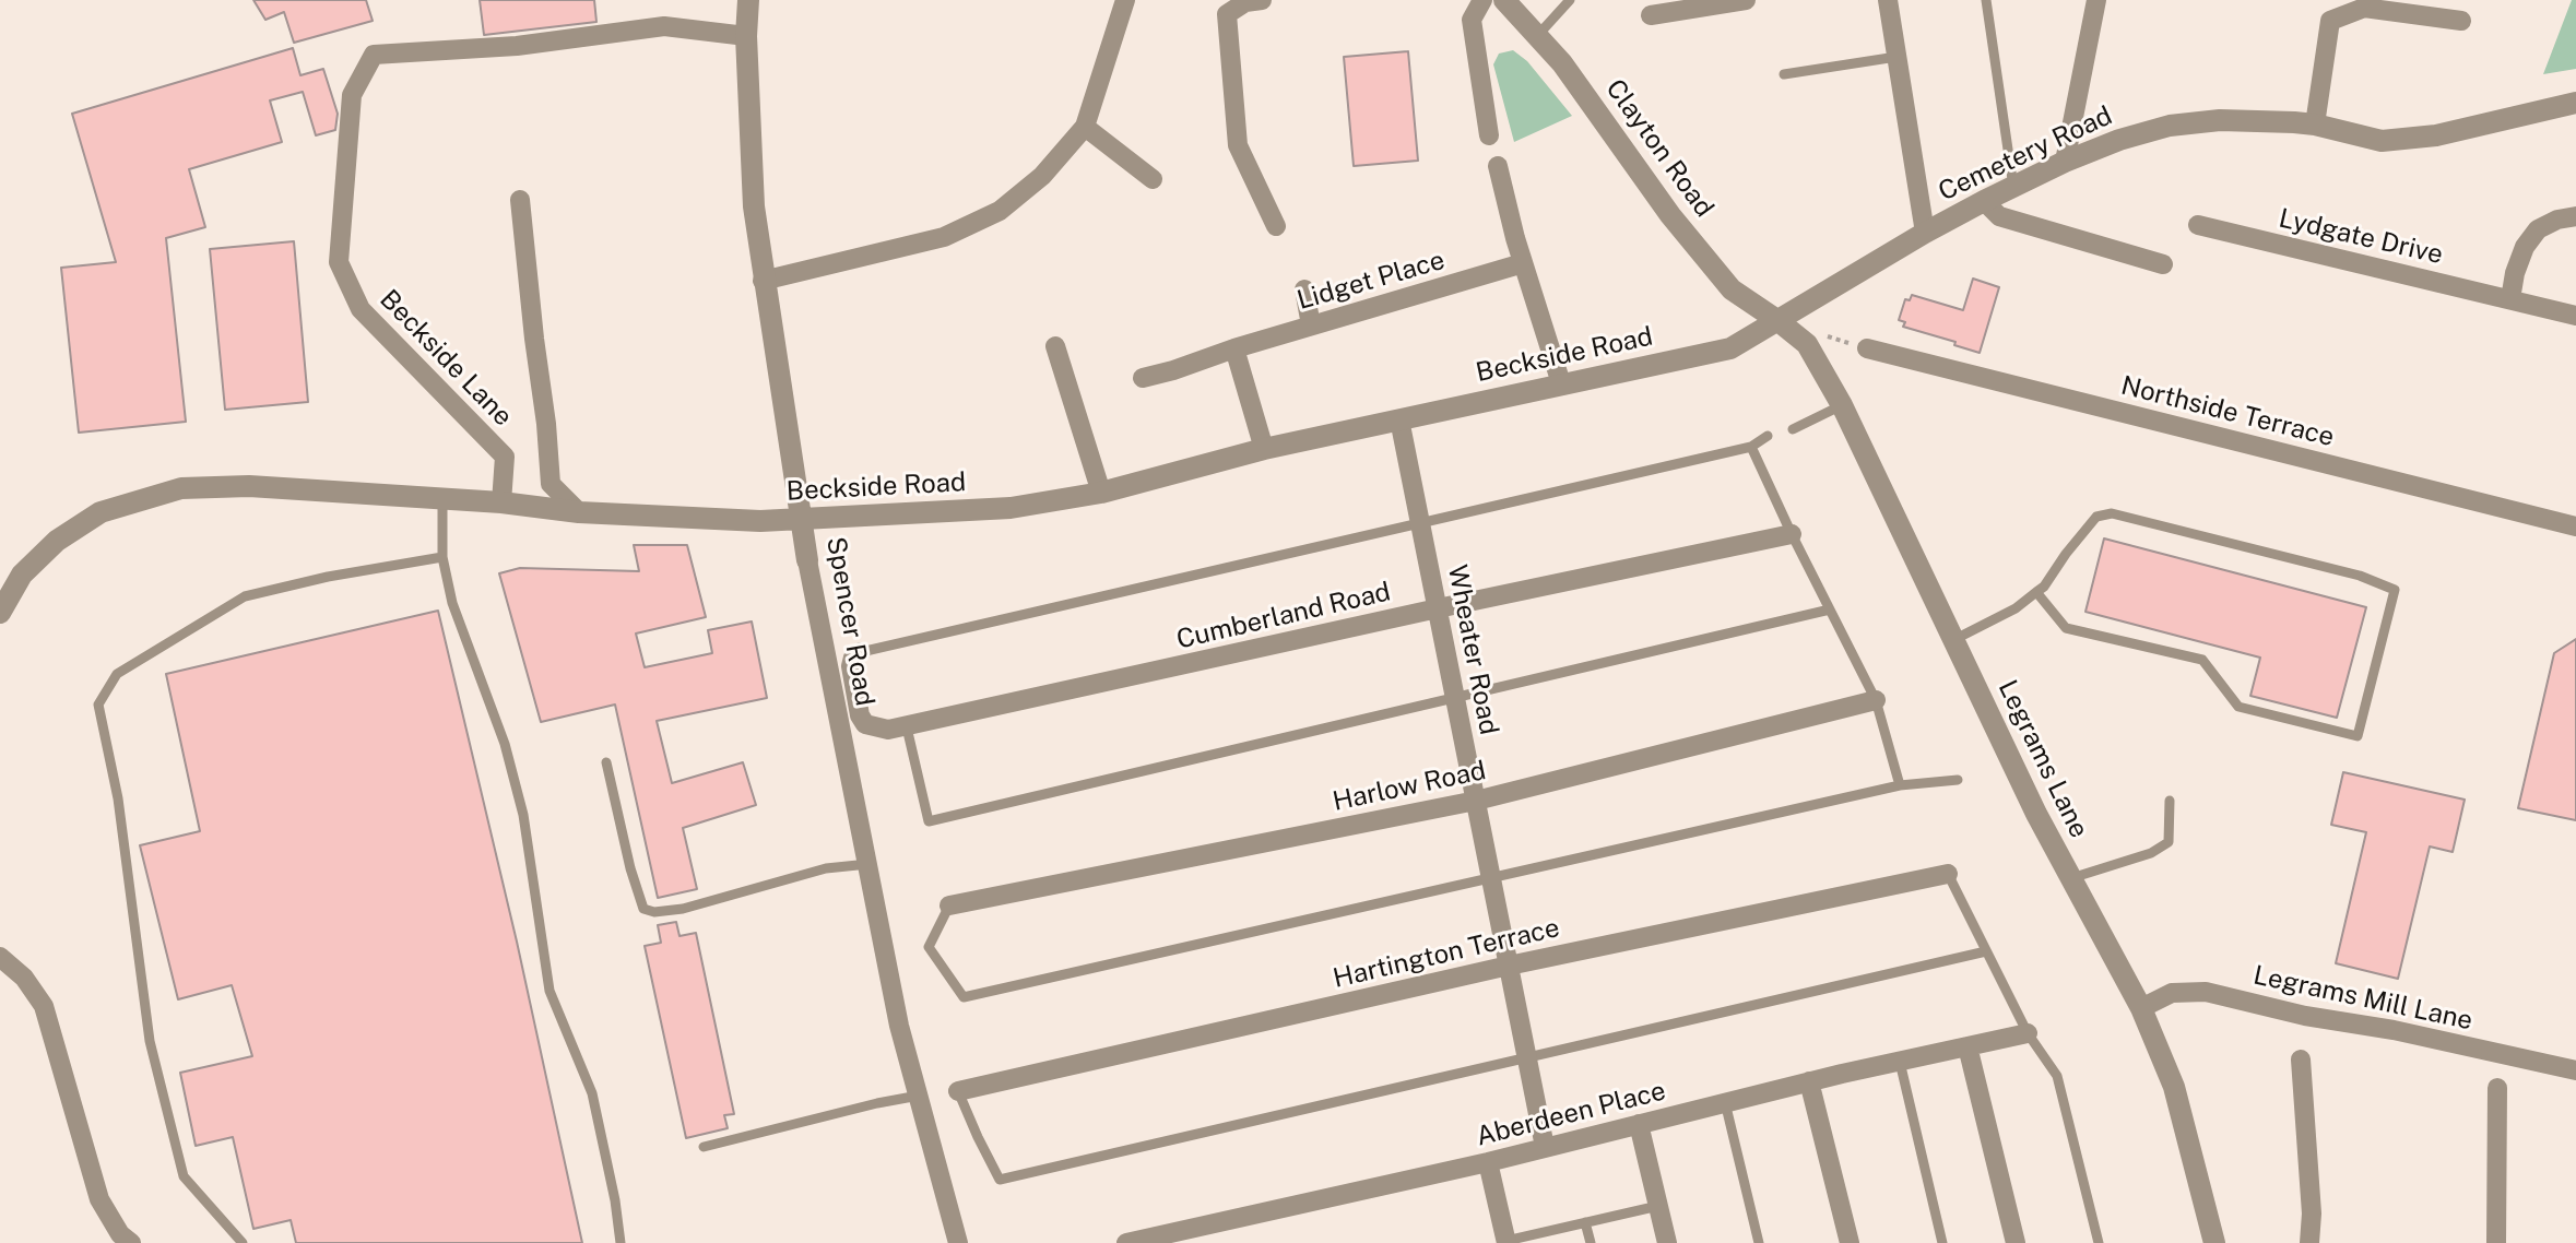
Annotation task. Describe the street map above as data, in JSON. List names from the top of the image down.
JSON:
{
  "streets": {
    "street": [
      "Clayton Road",
      "Cemetery Road",
      "Lydgate Drive",
      "Lidget Place",
      "Beckside Road",
      "Beckside Lane",
      "Northside Terrace",
      "Cumberland Road",
      "Spencer Road",
      "Wheater Road",
      "Legrams Lane",
      "Harlow Road",
      "Hartington Terrace",
      "Legrams Mill Lane",
      "Aberdeen Place"
    ]
  },
  "crossings": [
    ["Clayton Road", "Cemetery Road"],
    ["Clayton Road", "Beckside Road"],
    ["Clayton Road", "Legrams Lane"],
    ["Cemetery Road", "Beckside Road"],
    ["Cemetery Road", "Legrams Lane"],
    ["Beckside Road", "Beckside Lane"],
    ["Beckside Road", "Spencer Road"],
    ["Beckside Road", "Wheater Road"],
    ["Beckside Road", "Legrams Lane"],
    ["Beckside Lane", "Spencer Road"],
    ["Cumberland Road", "Wheater Road"],
    ["Wheater Road", "Harlow Road"],
    ["Wheater Road", "Hartington Terrace"],
    ["Wheater Road", "Aberdeen Place"],
    ["Legrams Lane", "Legrams Mill Lane"]
  ]
}
